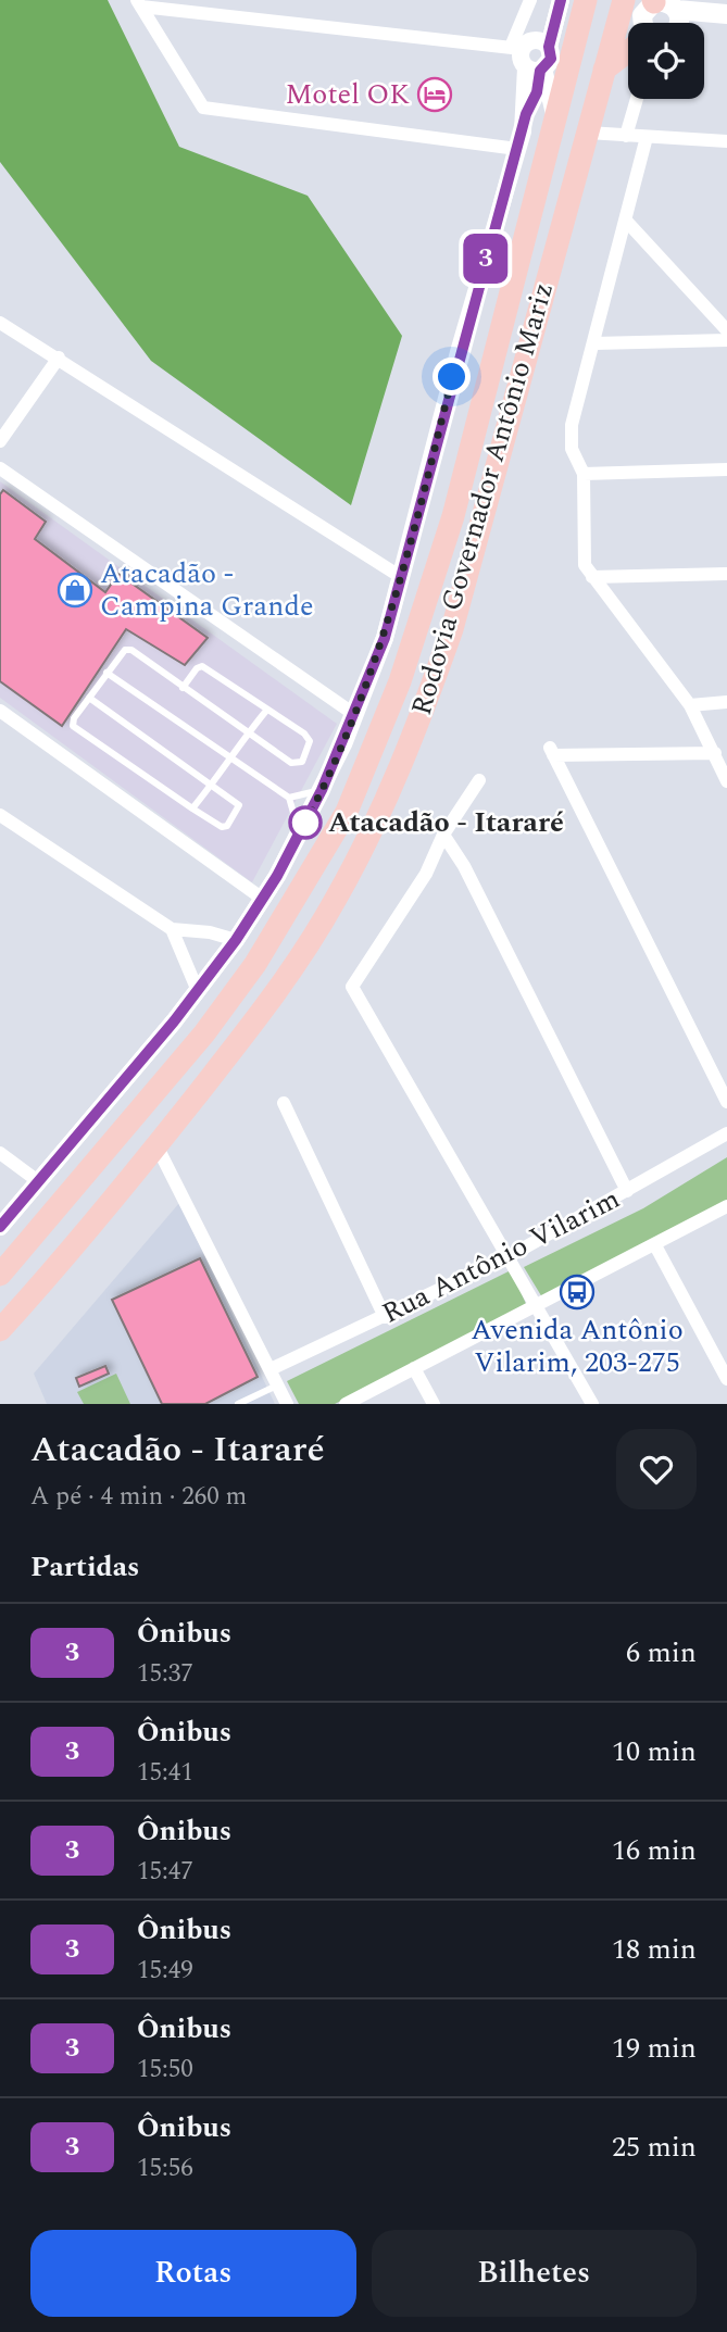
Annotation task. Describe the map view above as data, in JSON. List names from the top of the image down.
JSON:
{
  "streets": {
    "highway": ["Rodovia Governador Antônio Mariz"],
    "street": ["Rua Antônio Vilarim"]
  },
  "places": {
    "hotel": ["Motel OK"],
    "shop": ["Atacadão - Campina Grande"],
    "other": ["Atacadão - Itararé"],
    "bus stop": ["Avenida Antônio Vilarim, 203-275"]
  },
  "lines": ["bus line 3"],
  "page": {
    "on_map": "3",
    "heading": [
      ["Atacadão - Itararé", "A pé · 4 min · 260 m"],
      "Partidas"
    ],
    "list": [
      {
        "mark": "3",
        "name": "Ônibus",
        "note": "15:37",
        "value": "6 min"
      },
      {
        "mark": "3",
        "name": "Ônibus",
        "note": "15:41",
        "value": "10 min"
      },
      {
        "mark": "3",
        "name": "Ônibus",
        "note": "15:47",
        "value": "16 min"
      },
      {
        "mark": "3",
        "name": "Ônibus",
        "note": "15:49",
        "value": "18 min"
      },
      {
        "mark": "3",
        "name": "Ônibus",
        "note": "15:50",
        "value": "19 min"
      },
      {
        "mark": "3",
        "name": "Ônibus",
        "note": "15:56",
        "value": "25 min"
      }
    ],
    "buttons": ["Rotas", "Bilhetes"]
  }
}
